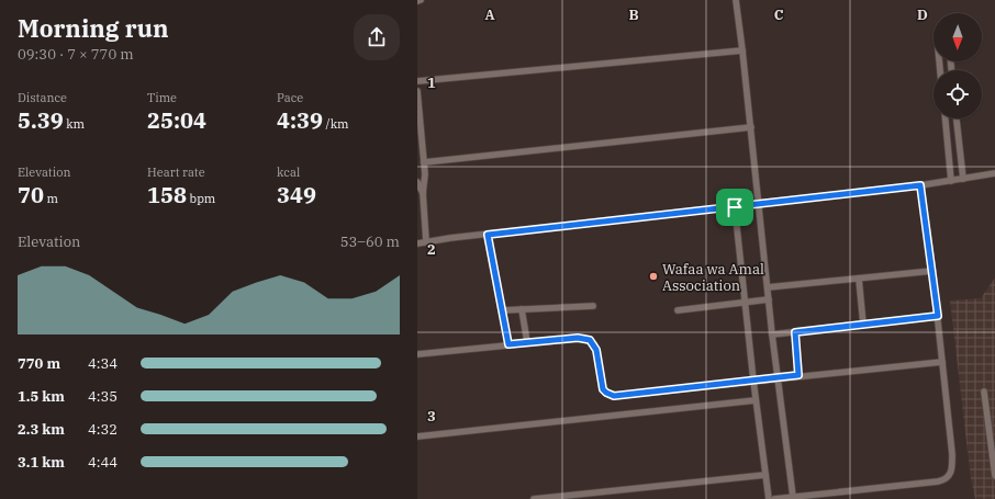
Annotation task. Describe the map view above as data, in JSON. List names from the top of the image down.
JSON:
{
  "places": ["Wafaa wa Amal Association"],
  "north": "bottom",
  "page": {
    "heading": ["Morning run", "09:30 · 7 × 770 m"],
    "stats": [
      ["Distance", "5.39 km"],
      ["Time", "25:04"],
      ["Pace", "4:39 /km"],
      ["Elevation", "70 m"],
      ["Heart rate", "158 bpm"],
      ["kcal", "349"]
    ],
    "chart": ["Elevation", "53–60 m"],
    "list": [
      {
        "name": "770 m",
        "note": "4:34"
      },
      {
        "name": "1.5 km",
        "note": "4:35"
      },
      {
        "name": "2.3 km",
        "note": "4:32"
      },
      {
        "name": "3.1 km",
        "note": "4:44"
      }
    ]
  },
  "grid": {
    "columns": [
      "A",
      "B",
      "C",
      "D"
    ],
    "rows": ["1", "2", "3"]
  }
}
